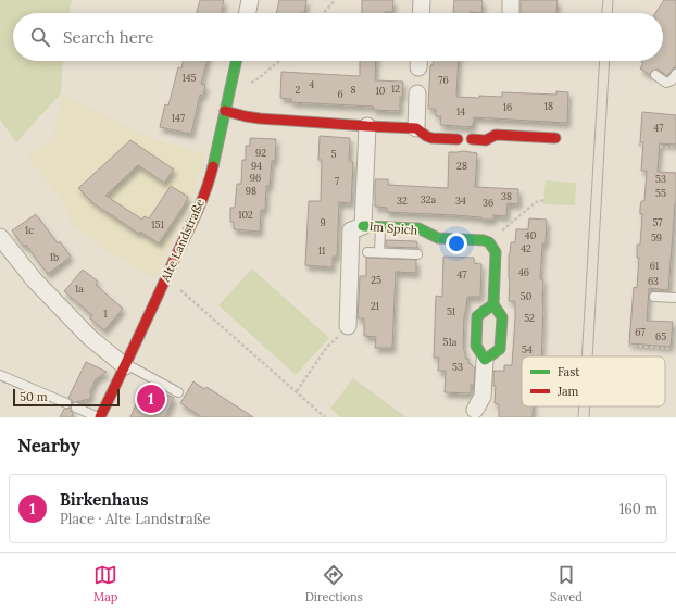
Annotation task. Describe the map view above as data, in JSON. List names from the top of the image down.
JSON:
{
  "streets": {
    "street": ["Im Spich", "Alte Landstraße"]
  },
  "house_numbers": [
    "145",
    "76",
    "4",
    "12",
    "2",
    "8",
    "10",
    "6",
    "18",
    "16",
    "14",
    "147",
    "47",
    "92",
    "5",
    "94",
    "28",
    "96",
    "53",
    "7",
    "98",
    "55",
    "38",
    "32a",
    "32",
    "34",
    "36",
    "102",
    "9",
    "57",
    "151",
    "1c",
    "40",
    "59",
    "42",
    "11",
    "1b",
    "61",
    "46",
    "47",
    "25",
    "63",
    "1a",
    "50",
    "21",
    "51",
    "1",
    "52",
    "67",
    "65",
    "51a",
    "54",
    "53"
  ],
  "legend": ["Fast", "Jam"],
  "scale_bar": "50 m",
  "page": {
    "search": "Search here",
    "pins": "1",
    "scale": "50 m",
    "heading": "Nearby",
    "list": [
      {
        "mark": "1",
        "name": "Birkenhaus",
        "note": "Place · Alte Landstraße",
        "value": "160 m"
      }
    ],
    "nav": ["Map", "Directions", "Saved"]
  }
}
